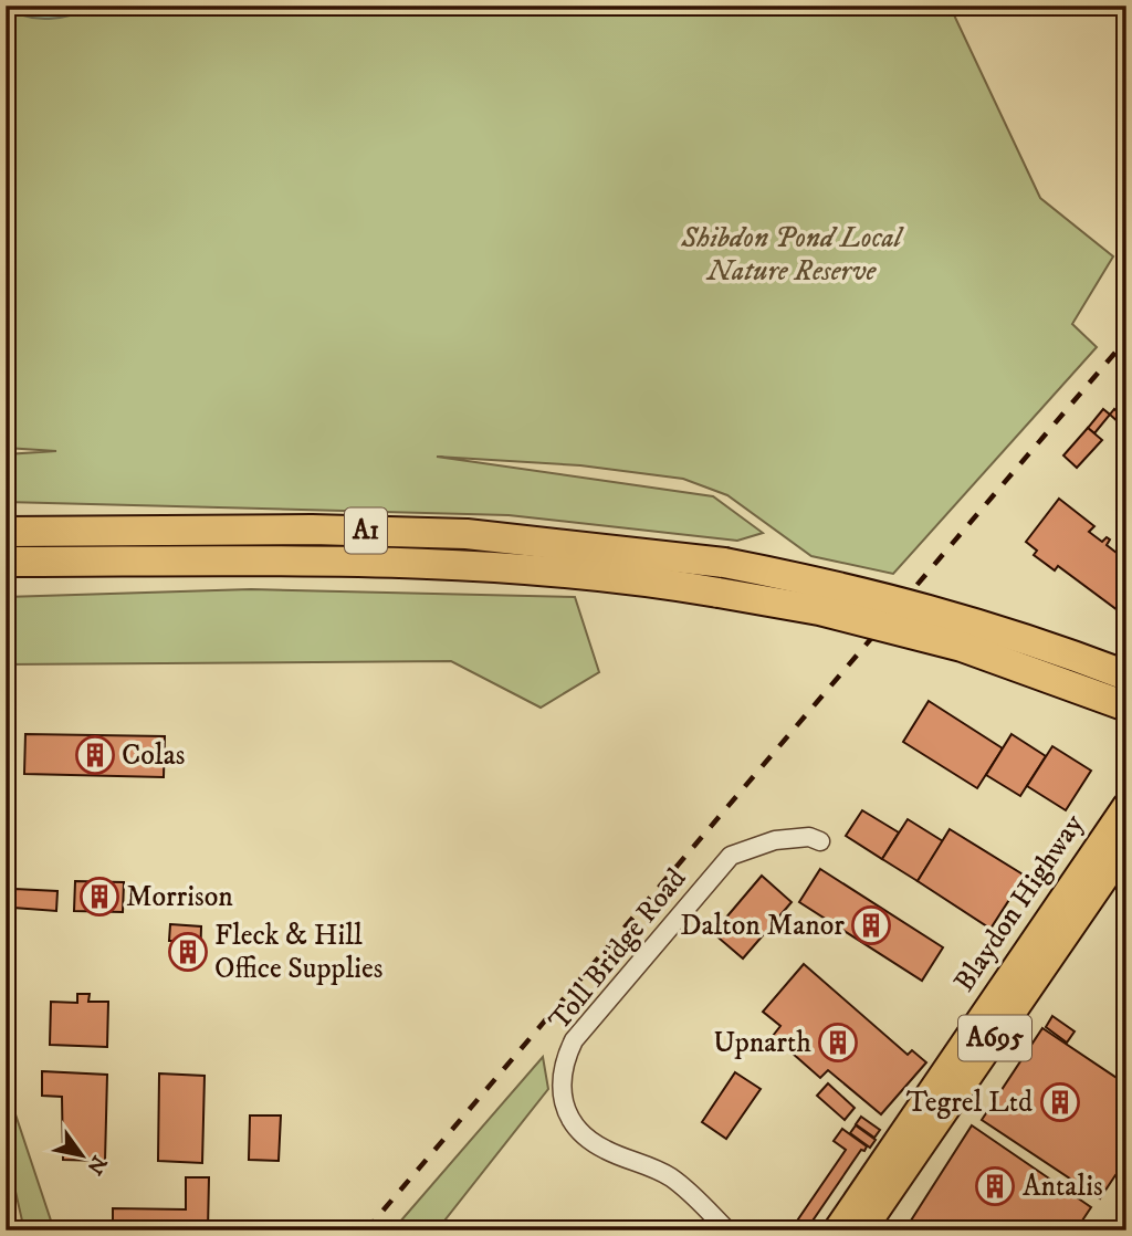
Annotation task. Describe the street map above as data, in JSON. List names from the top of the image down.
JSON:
{
  "streets": {
    "highway": ["A1"],
    "main road": ["Blaydon Highway", "A695"],
    "street": ["Toll Bridge Road"]
  },
  "parks": ["Shibdon Pond Local Nature Reserve"],
  "places": {
    "building": [
      "Colas",
      "Morrison",
      "Dalton Manor",
      "Fleck & Hill Office Supplies",
      "Upnarth",
      "Tegrel Ltd",
      "Antalis"
    ]
  },
  "north": "bottom right"
}
